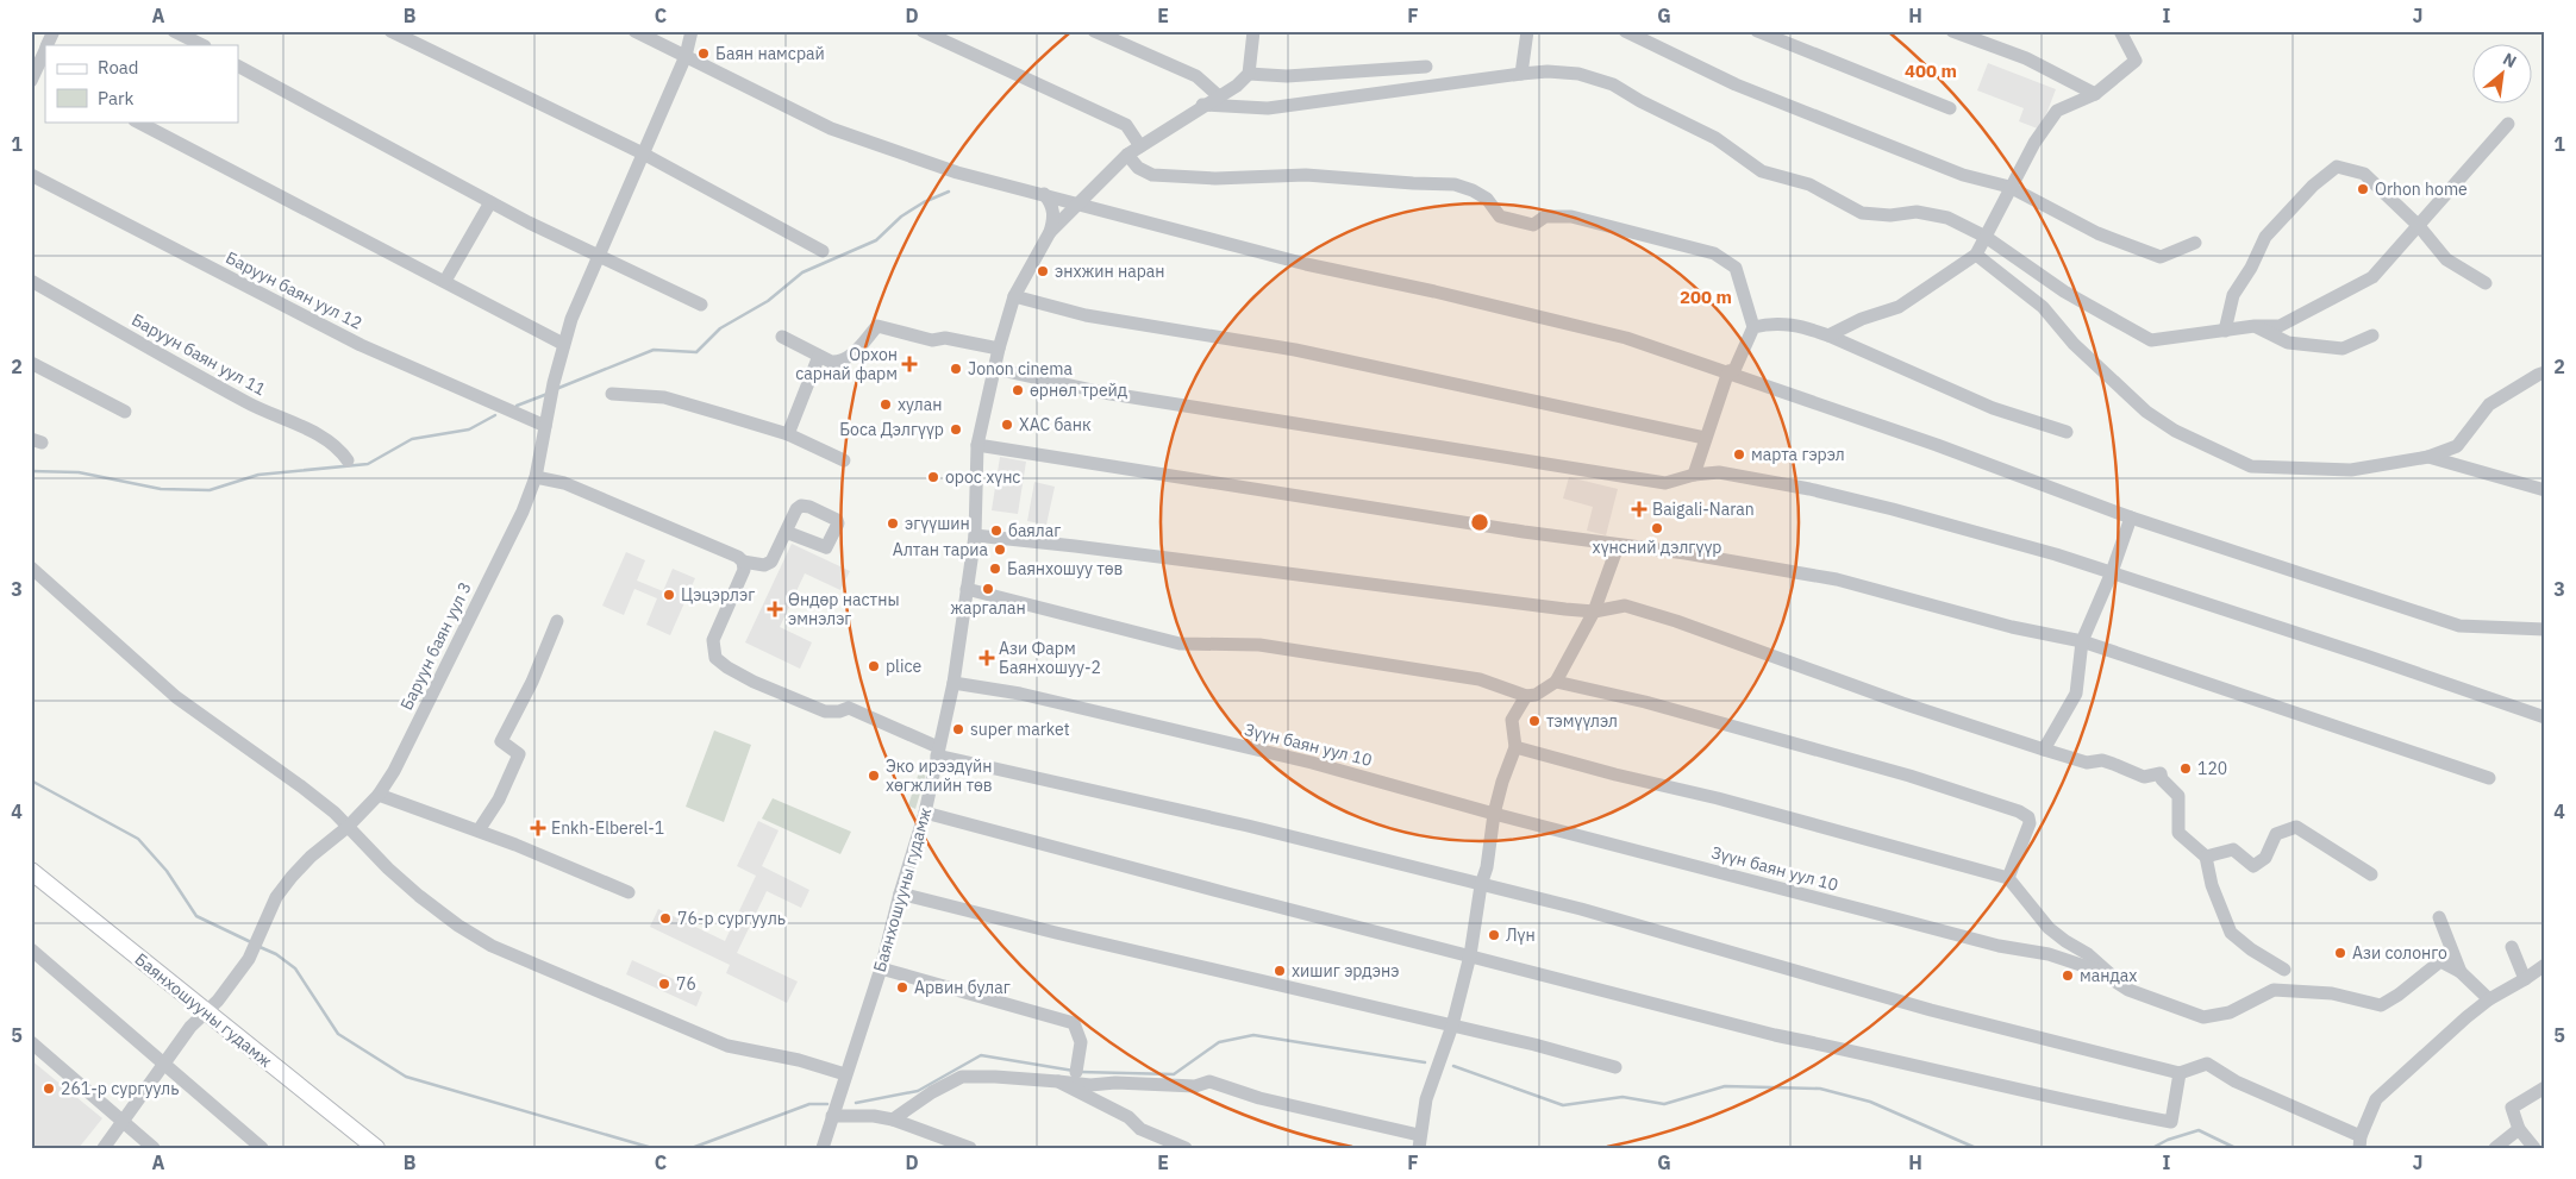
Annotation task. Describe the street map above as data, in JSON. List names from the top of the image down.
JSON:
{
  "streets": {
    "main road": ["Баянхошууны гудамж"],
    "street": [
      "Баруун баян уул 12",
      "Баруун баян уул 11",
      "Баруун баян уул 3",
      "Зүүн баян уул 10"
    ]
  },
  "crossings": [
    ["Баруун баян уул 12", "Баруун баян уул 3"],
    ["Баруун баян уул 3", "Баянхошууны гудамж"],
    ["Зүүн баян уул 10", "Баянхошууны гудамж"]
  ],
  "places": {
    "other": [
      "Баян намсрай",
      "Orhon home",
      "энхжин наран",
      "Jonon cinema",
      "өрнөл трейд",
      "хулан",
      "ХАС банк",
      "Боса Дэлгүүр",
      "марта гэрэл",
      "орос хүнс",
      "эгүүшин",
      "хүнсний дэлгүүр",
      "баялаг",
      "Алтан тариа",
      "Баянхошуу төв",
      "жаргалан",
      "Цэцэрлэг",
      "plice",
      "тэмүүлэл",
      "super market",
      "120",
      "Эко ирээдүйн хөгжлийн төв",
      "76-р сургууль",
      "Лүн",
      "Ази солонго",
      "хишиг эрдэнэ",
      "мандах",
      "76",
      "Арвин булаг",
      "261-р сургууль"
    ],
    "health": [
      "Орхон сарнай фарм",
      "Baigali-Naran",
      "Өндөр настны эмнэлэг",
      "Ази Фарм Баянхошуу-2",
      "Enkh-Elberel-1"
    ]
  },
  "legend": ["Road", "Park"],
  "north": "top right",
  "grid": {
    "columns": [
      "A",
      "B",
      "C",
      "D",
      "E",
      "F",
      "G",
      "H",
      "I",
      "J"
    ],
    "rows": [
      "1",
      "2",
      "3",
      "4",
      "5"
    ]
  },
  "rings": ["400 m", "200 m"]
}
